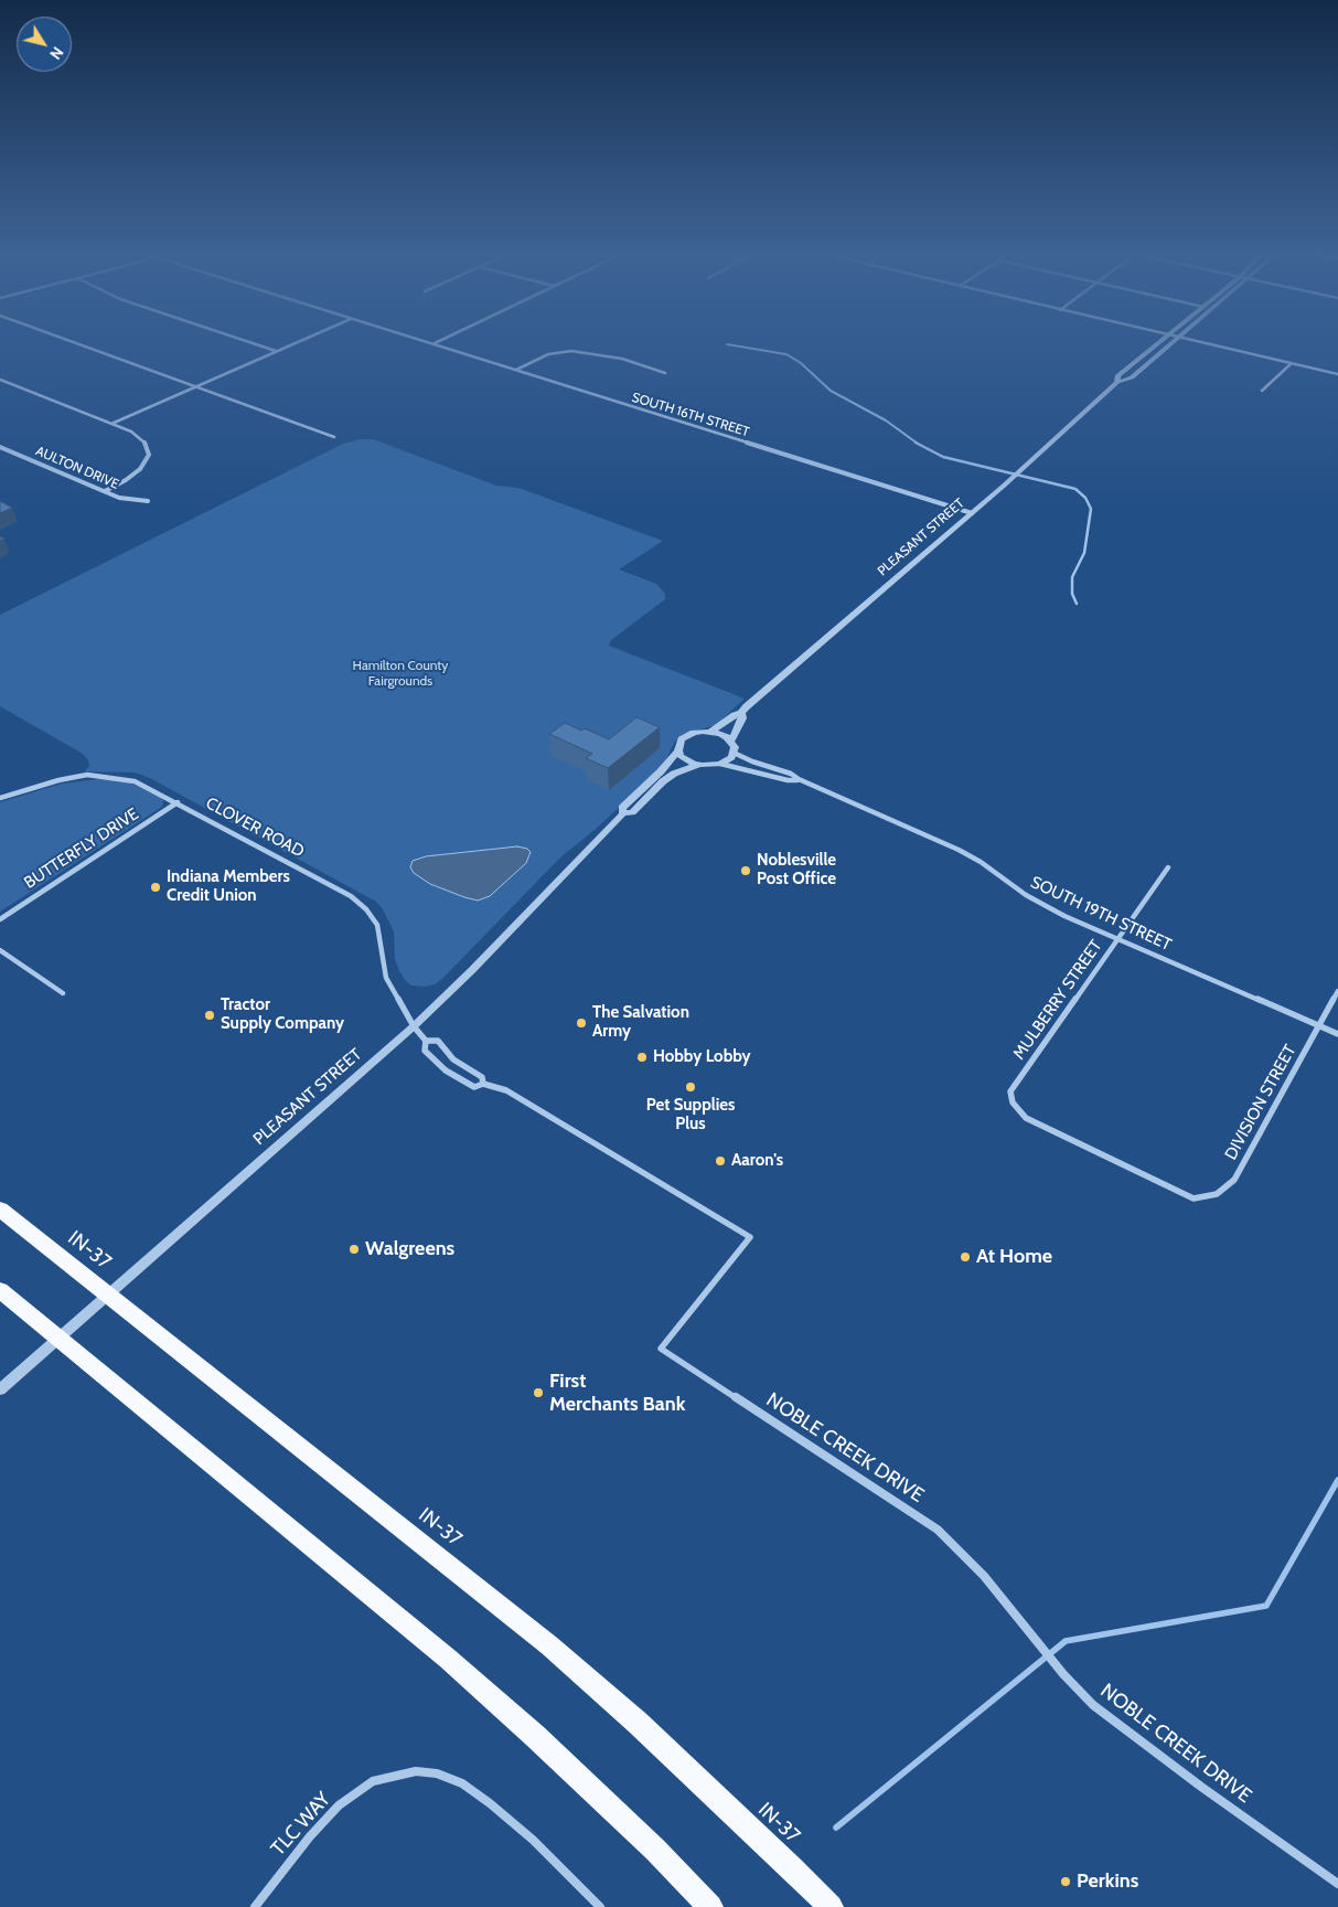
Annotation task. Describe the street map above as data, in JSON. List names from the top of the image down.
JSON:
{
  "streets": {
    "highway": ["IN-37"],
    "street": [
      "SOUTH 16TH STREET",
      "AULTON DRIVE",
      "PLEASANT STREET",
      "CLOVER ROAD",
      "BUTTERFLY DRIVE",
      "SOUTH 19TH STREET",
      "MULBERRY STREET",
      "DIVISION STREET",
      "NOBLE CREEK DRIVE",
      "TLC WAY"
    ]
  },
  "crossings": [
    ["SOUTH 16TH STREET", "PLEASANT STREET"],
    ["PLEASANT STREET", "CLOVER ROAD"],
    ["PLEASANT STREET", "SOUTH 19TH STREET"],
    ["PLEASANT STREET", "IN-37"],
    ["PLEASANT STREET", "NOBLE CREEK DRIVE"],
    ["CLOVER ROAD", "BUTTERFLY DRIVE"],
    ["CLOVER ROAD", "NOBLE CREEK DRIVE"],
    ["SOUTH 19TH STREET", "MULBERRY STREET"],
    ["SOUTH 19TH STREET", "DIVISION STREET"],
    ["MULBERRY STREET", "DIVISION STREET"]
  ],
  "parks": ["Hamilton County Fairgrounds"],
  "places": [
    "Noblesville Post Office",
    "Indiana Members Credit Union",
    "Tractor Supply Company",
    "The Salvation Army",
    "Hobby Lobby",
    "Pet Supplies Plus",
    "Aaron's",
    "Walgreens",
    "At Home",
    "First Merchants Bank",
    "Perkins"
  ],
  "north": "bottom right"
}
